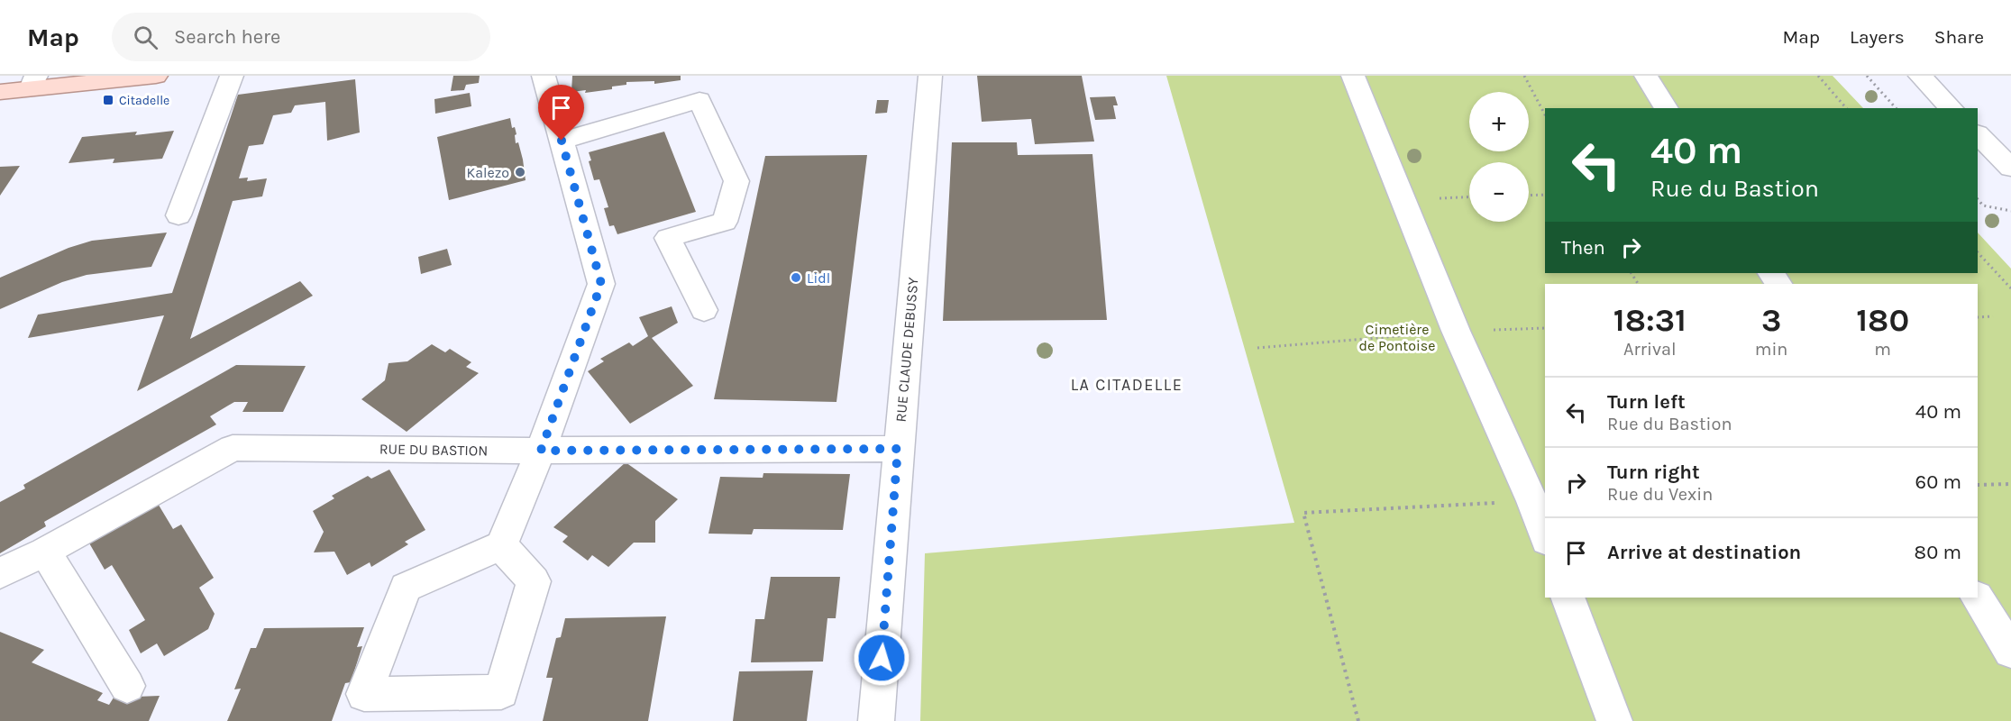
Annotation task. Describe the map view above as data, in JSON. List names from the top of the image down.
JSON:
{
  "streets": {
    "street": ["RUE CLAUDE DEBUSSY", "RUE DU BASTION"]
  },
  "crossings": [
    ["RUE CLAUDE DEBUSSY", "RUE DU BASTION"]
  ],
  "districts": ["LA CITADELLE"],
  "parks": ["Cimetière de Pontoise"],
  "places": {
    "transit": ["Citadelle"],
    "other": ["Kalezo", "Lidl"]
  },
  "page": {
    "header": "Map",
    "search": "Search here",
    "nav": ["Map", "Layers", "Share"],
    "map_buttons": ["+", "−"],
    "turn": ["40 m", "Rue du Bastion"],
    "then": "Then",
    "eta": [
      "18:31",
      "Arrival",
      "3",
      "min",
      "180",
      "m"
    ],
    "list": [
      {
        "name": "Turn left",
        "note": "Rue du Bastion",
        "value": "40 m"
      },
      {
        "name": "Turn right",
        "note": "Rue du Vexin",
        "value": "60 m"
      },
      {
        "name": "Arrive at destination",
        "value": "80 m"
      }
    ]
  }
}
